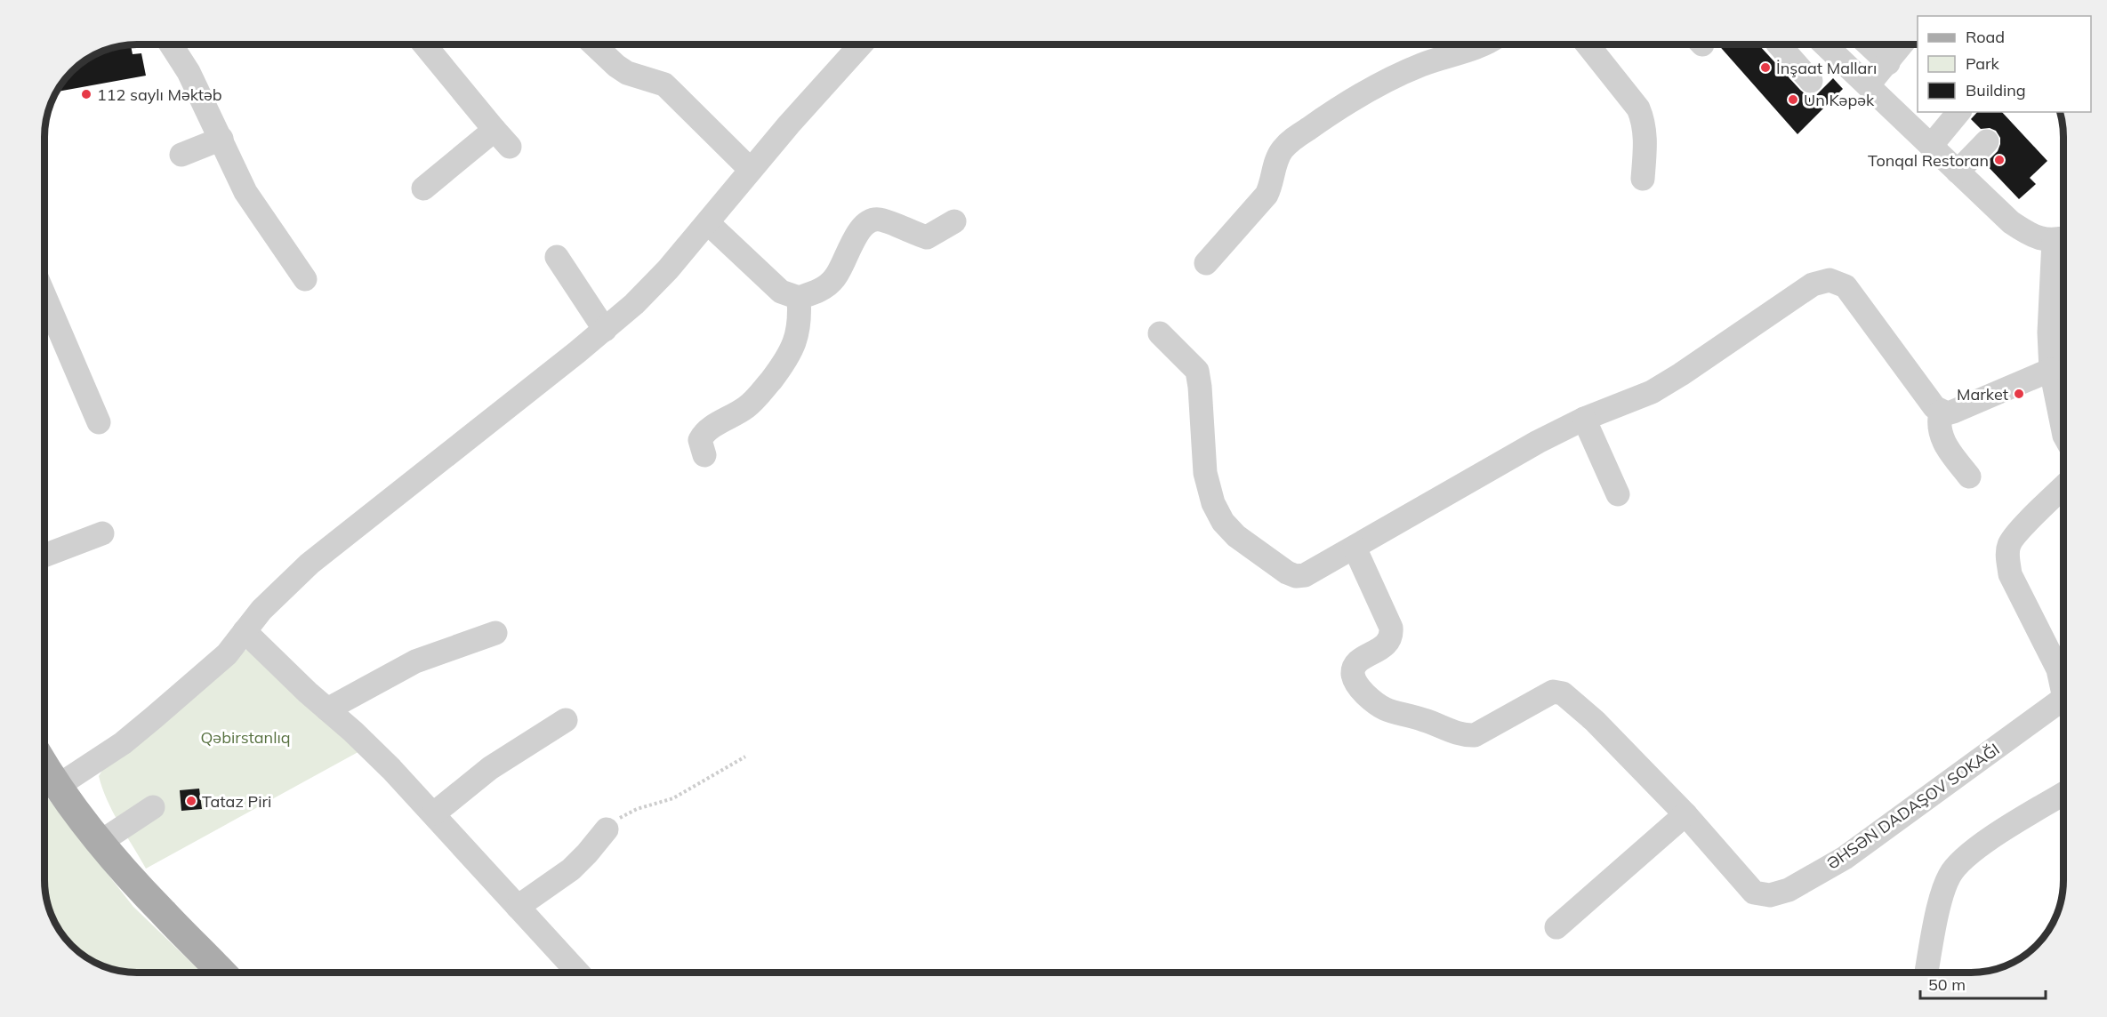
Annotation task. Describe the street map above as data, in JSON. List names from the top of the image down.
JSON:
{
  "parks": ["Qəbirstanlıq"],
  "places": [
    "İnşaat Malları",
    "112 saylı Məktəb",
    "Un Kəpək",
    "Tonqal Restoran",
    "Market",
    "Tataz Piri"
  ],
  "legend": ["Road", "Park", "Building"],
  "scale_bar": "50 m"
}
